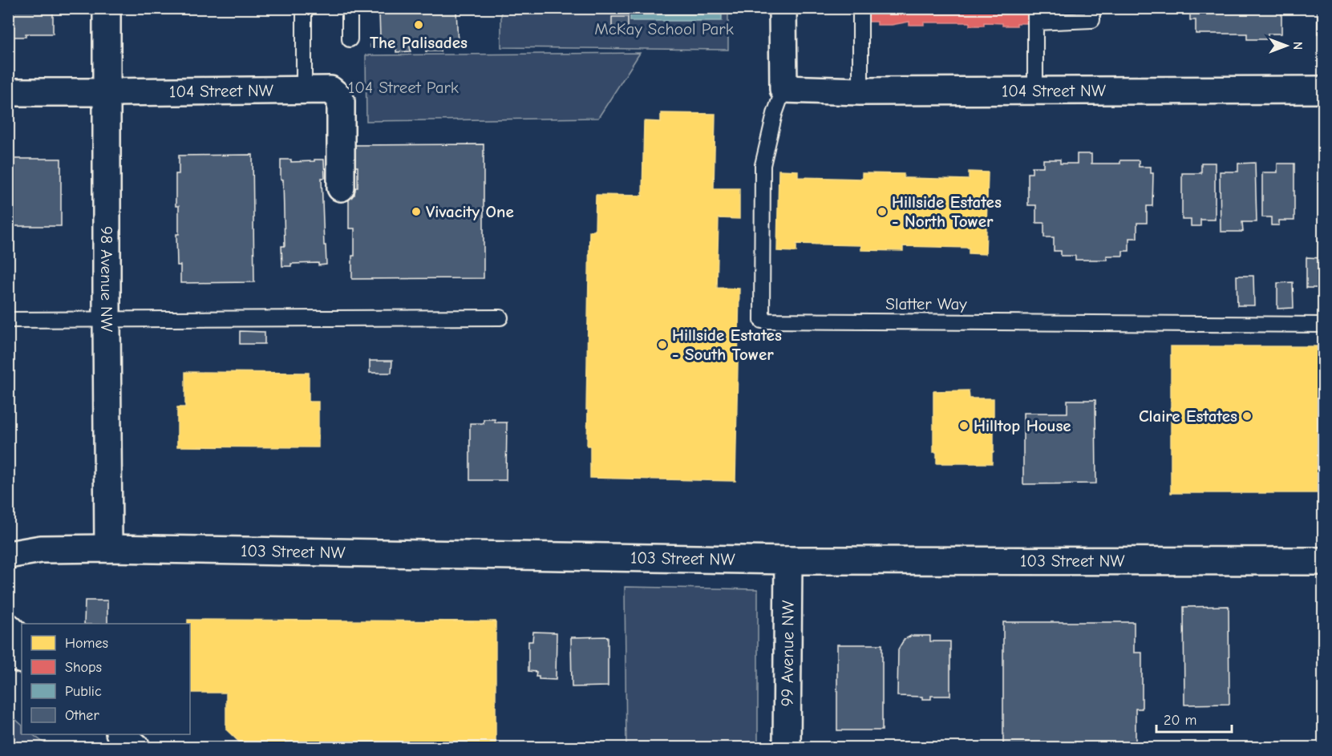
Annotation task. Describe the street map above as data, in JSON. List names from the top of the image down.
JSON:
{
  "streets": {
    "street": [
      "104 Street NW",
      "98 Avenue NW",
      "103 Street NW",
      "99 Avenue NW"
    ],
    "lane": ["Slatter Way"]
  },
  "crossings": [
    ["104 Street NW", "98 Avenue NW"],
    ["104 Street NW", "Slatter Way"],
    ["98 Avenue NW", "103 Street NW"],
    ["103 Street NW", "99 Avenue NW"]
  ],
  "parks": ["McKay School Park", "104 Street Park"],
  "places": [
    "The Palisades",
    "Vivacity One",
    "Hillside Estates - North Tower",
    "Hillside Estates - South Tower",
    "Claire Estates",
    "Hilltop House"
  ],
  "legend": [
    "Homes",
    "Shops",
    "Public",
    "Other"
  ],
  "scale_bar": "20 m",
  "north": "right"
}
